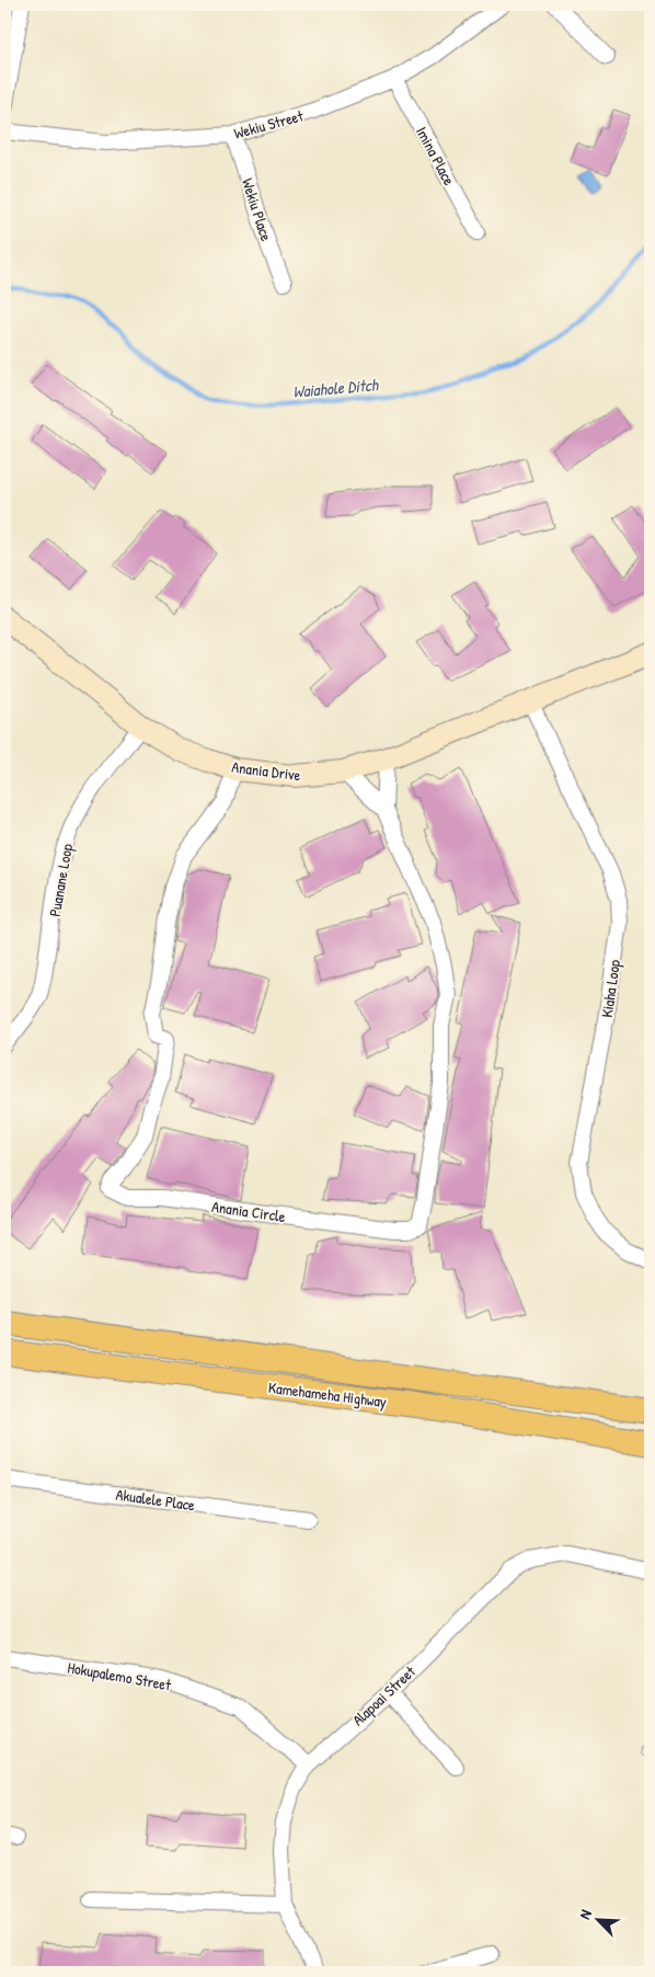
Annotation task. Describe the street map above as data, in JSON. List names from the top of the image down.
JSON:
{
  "streets": {
    "main road": ["Kamehameha Highway"],
    "street": [
      "Wekiu Street",
      "Imina Place",
      "Wekiu Place",
      "Anania Drive",
      "Puanane Loop",
      "Kiaha Loop",
      "Anania Circle",
      "Akualele Place",
      "Hokupalemo Street",
      "Alapoai Street"
    ]
  },
  "crossings": [
    ["Wekiu Street", "Imina Place"],
    ["Wekiu Street", "Wekiu Place"],
    ["Anania Drive", "Puanane Loop"],
    ["Anania Drive", "Kiaha Loop"],
    ["Anania Drive", "Anania Circle"],
    ["Hokupalemo Street", "Alapoai Street"]
  ],
  "water": ["Waiahole Ditch"],
  "north": "top left"
}
